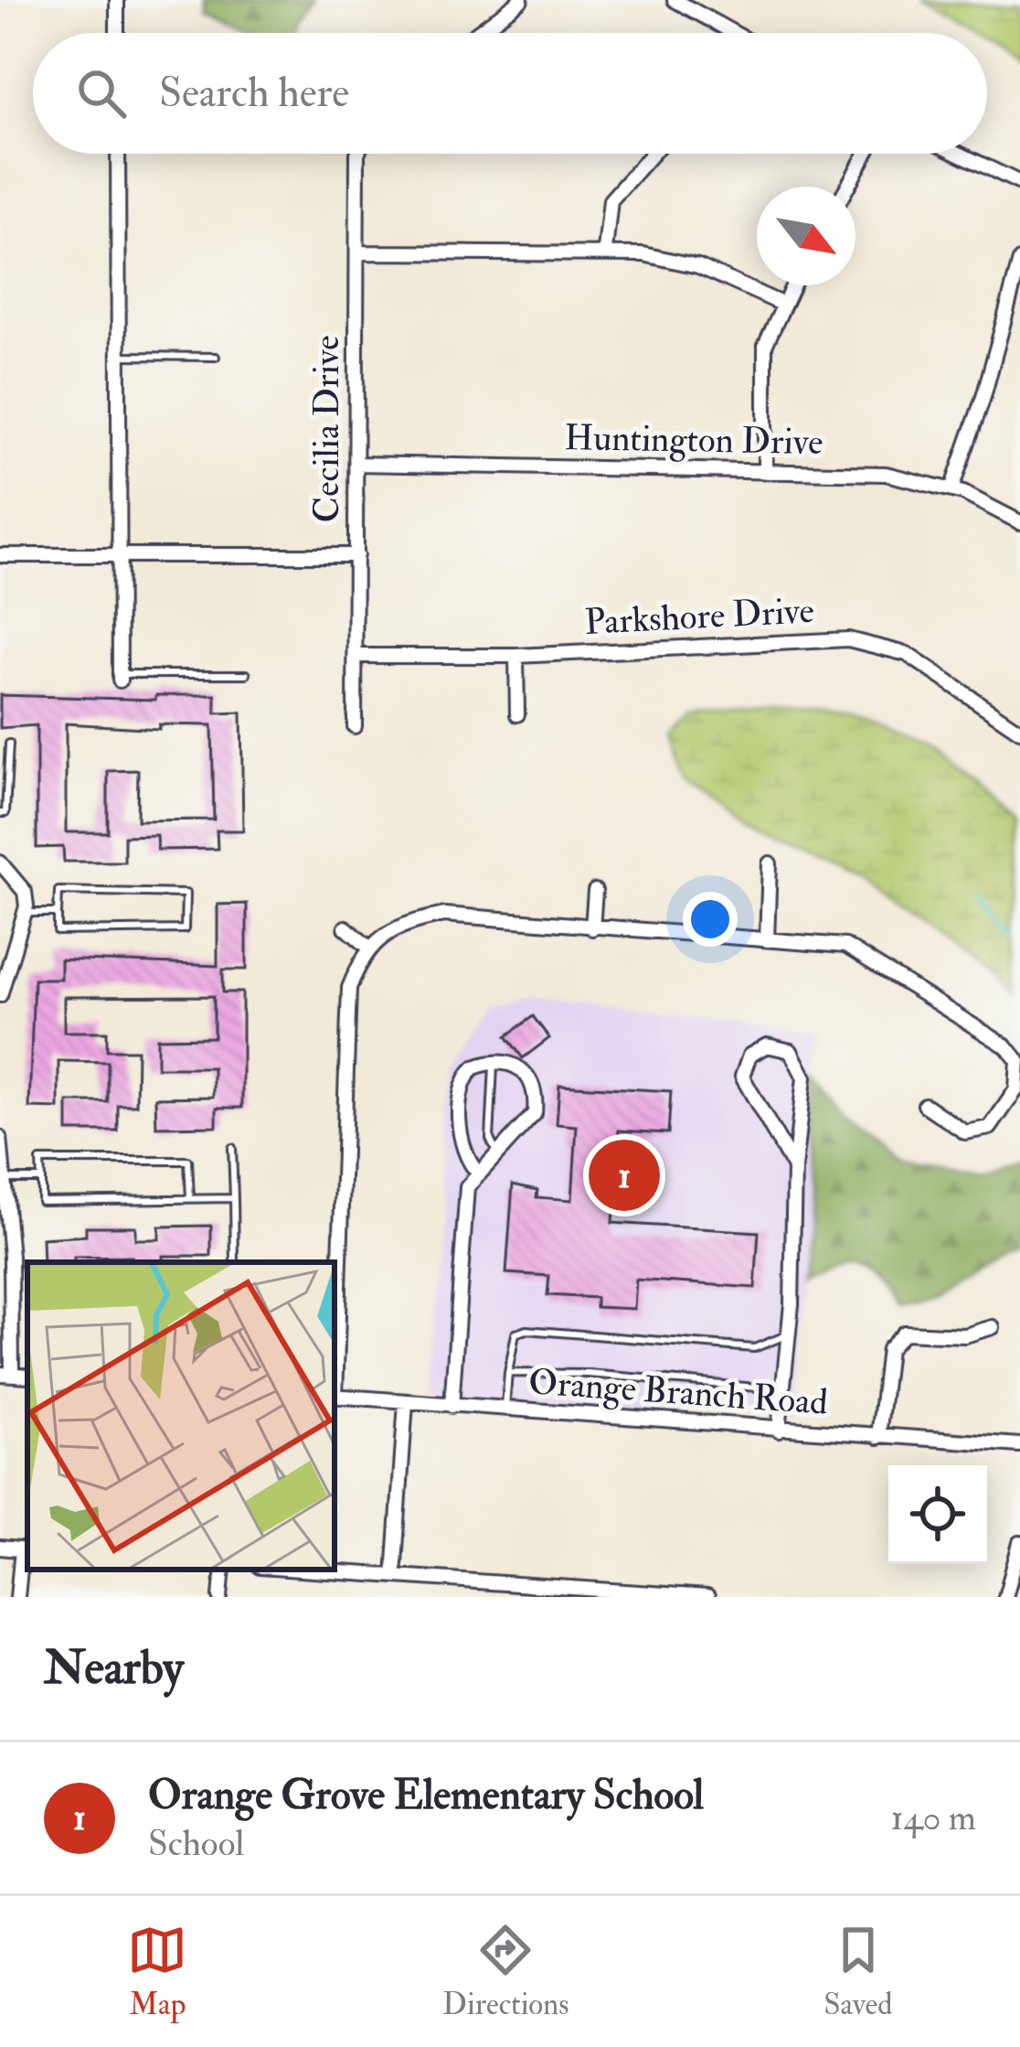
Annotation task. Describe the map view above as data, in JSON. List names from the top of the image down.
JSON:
{
  "streets": {
    "street": [
      "Cecilia Drive",
      "Huntington Drive",
      "Parkshore Drive",
      "Orange Branch Road"
    ]
  },
  "crossings": [
    ["Cecilia Drive", "Huntington Drive"],
    ["Cecilia Drive", "Parkshore Drive"]
  ],
  "north": "bottom right",
  "page": {
    "search": "Search here",
    "pins": "1",
    "heading": "Nearby",
    "list": [
      {
        "mark": "1",
        "name": "Orange Grove Elementary School",
        "note": "School",
        "value": "140 m"
      }
    ],
    "nav": ["Map", "Directions", "Saved"]
  }
}
